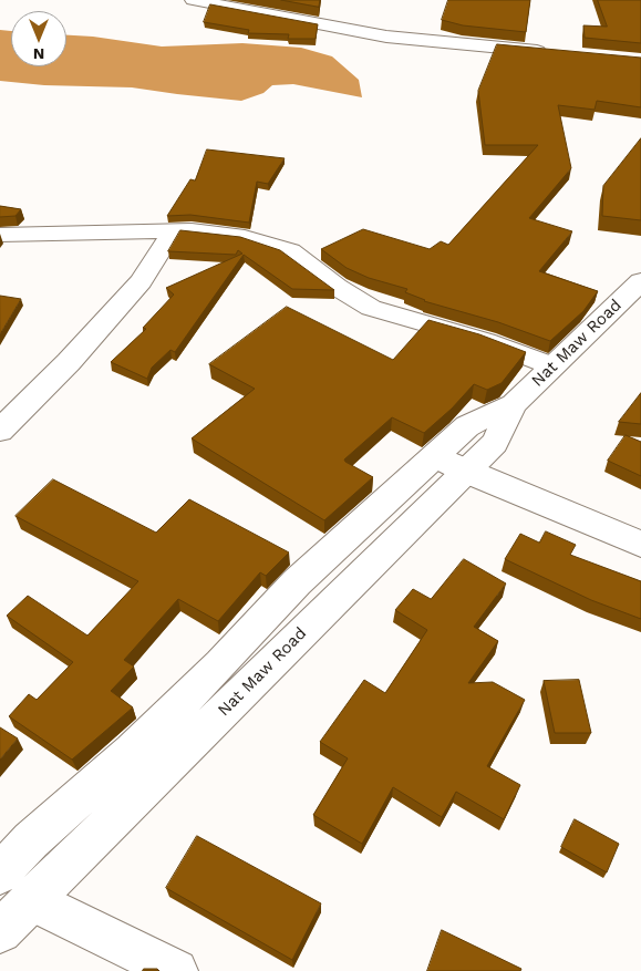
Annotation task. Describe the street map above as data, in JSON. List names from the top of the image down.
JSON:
{
  "streets": {
    "street": ["Nat Maw Road"]
  },
  "north": "bottom"
}
